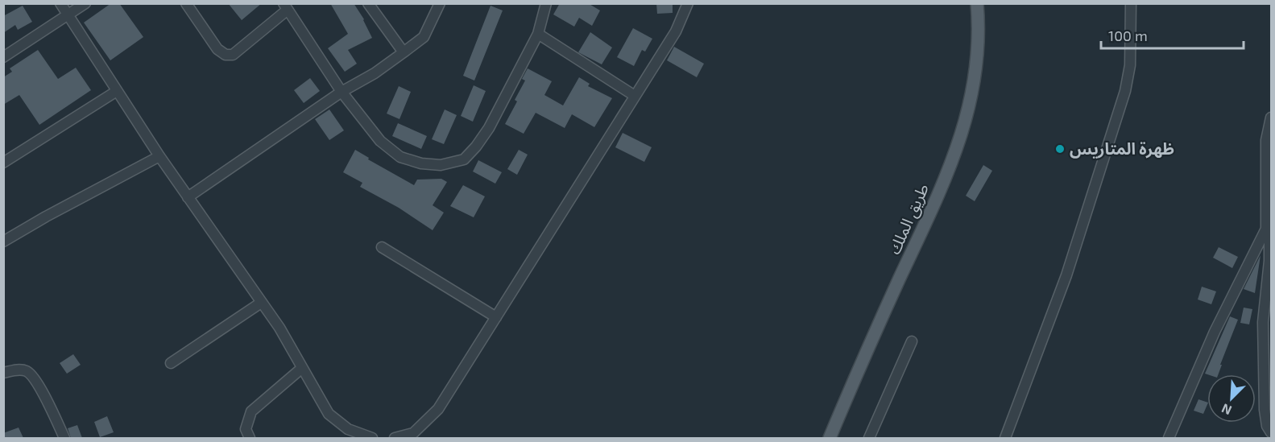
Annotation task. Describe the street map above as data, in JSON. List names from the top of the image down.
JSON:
{
  "streets": {
    "main road": ["طريق الملك"]
  },
  "places": ["ظهرة المتاريس"],
  "scale_bar": "100 m",
  "north": "bottom left"
}
